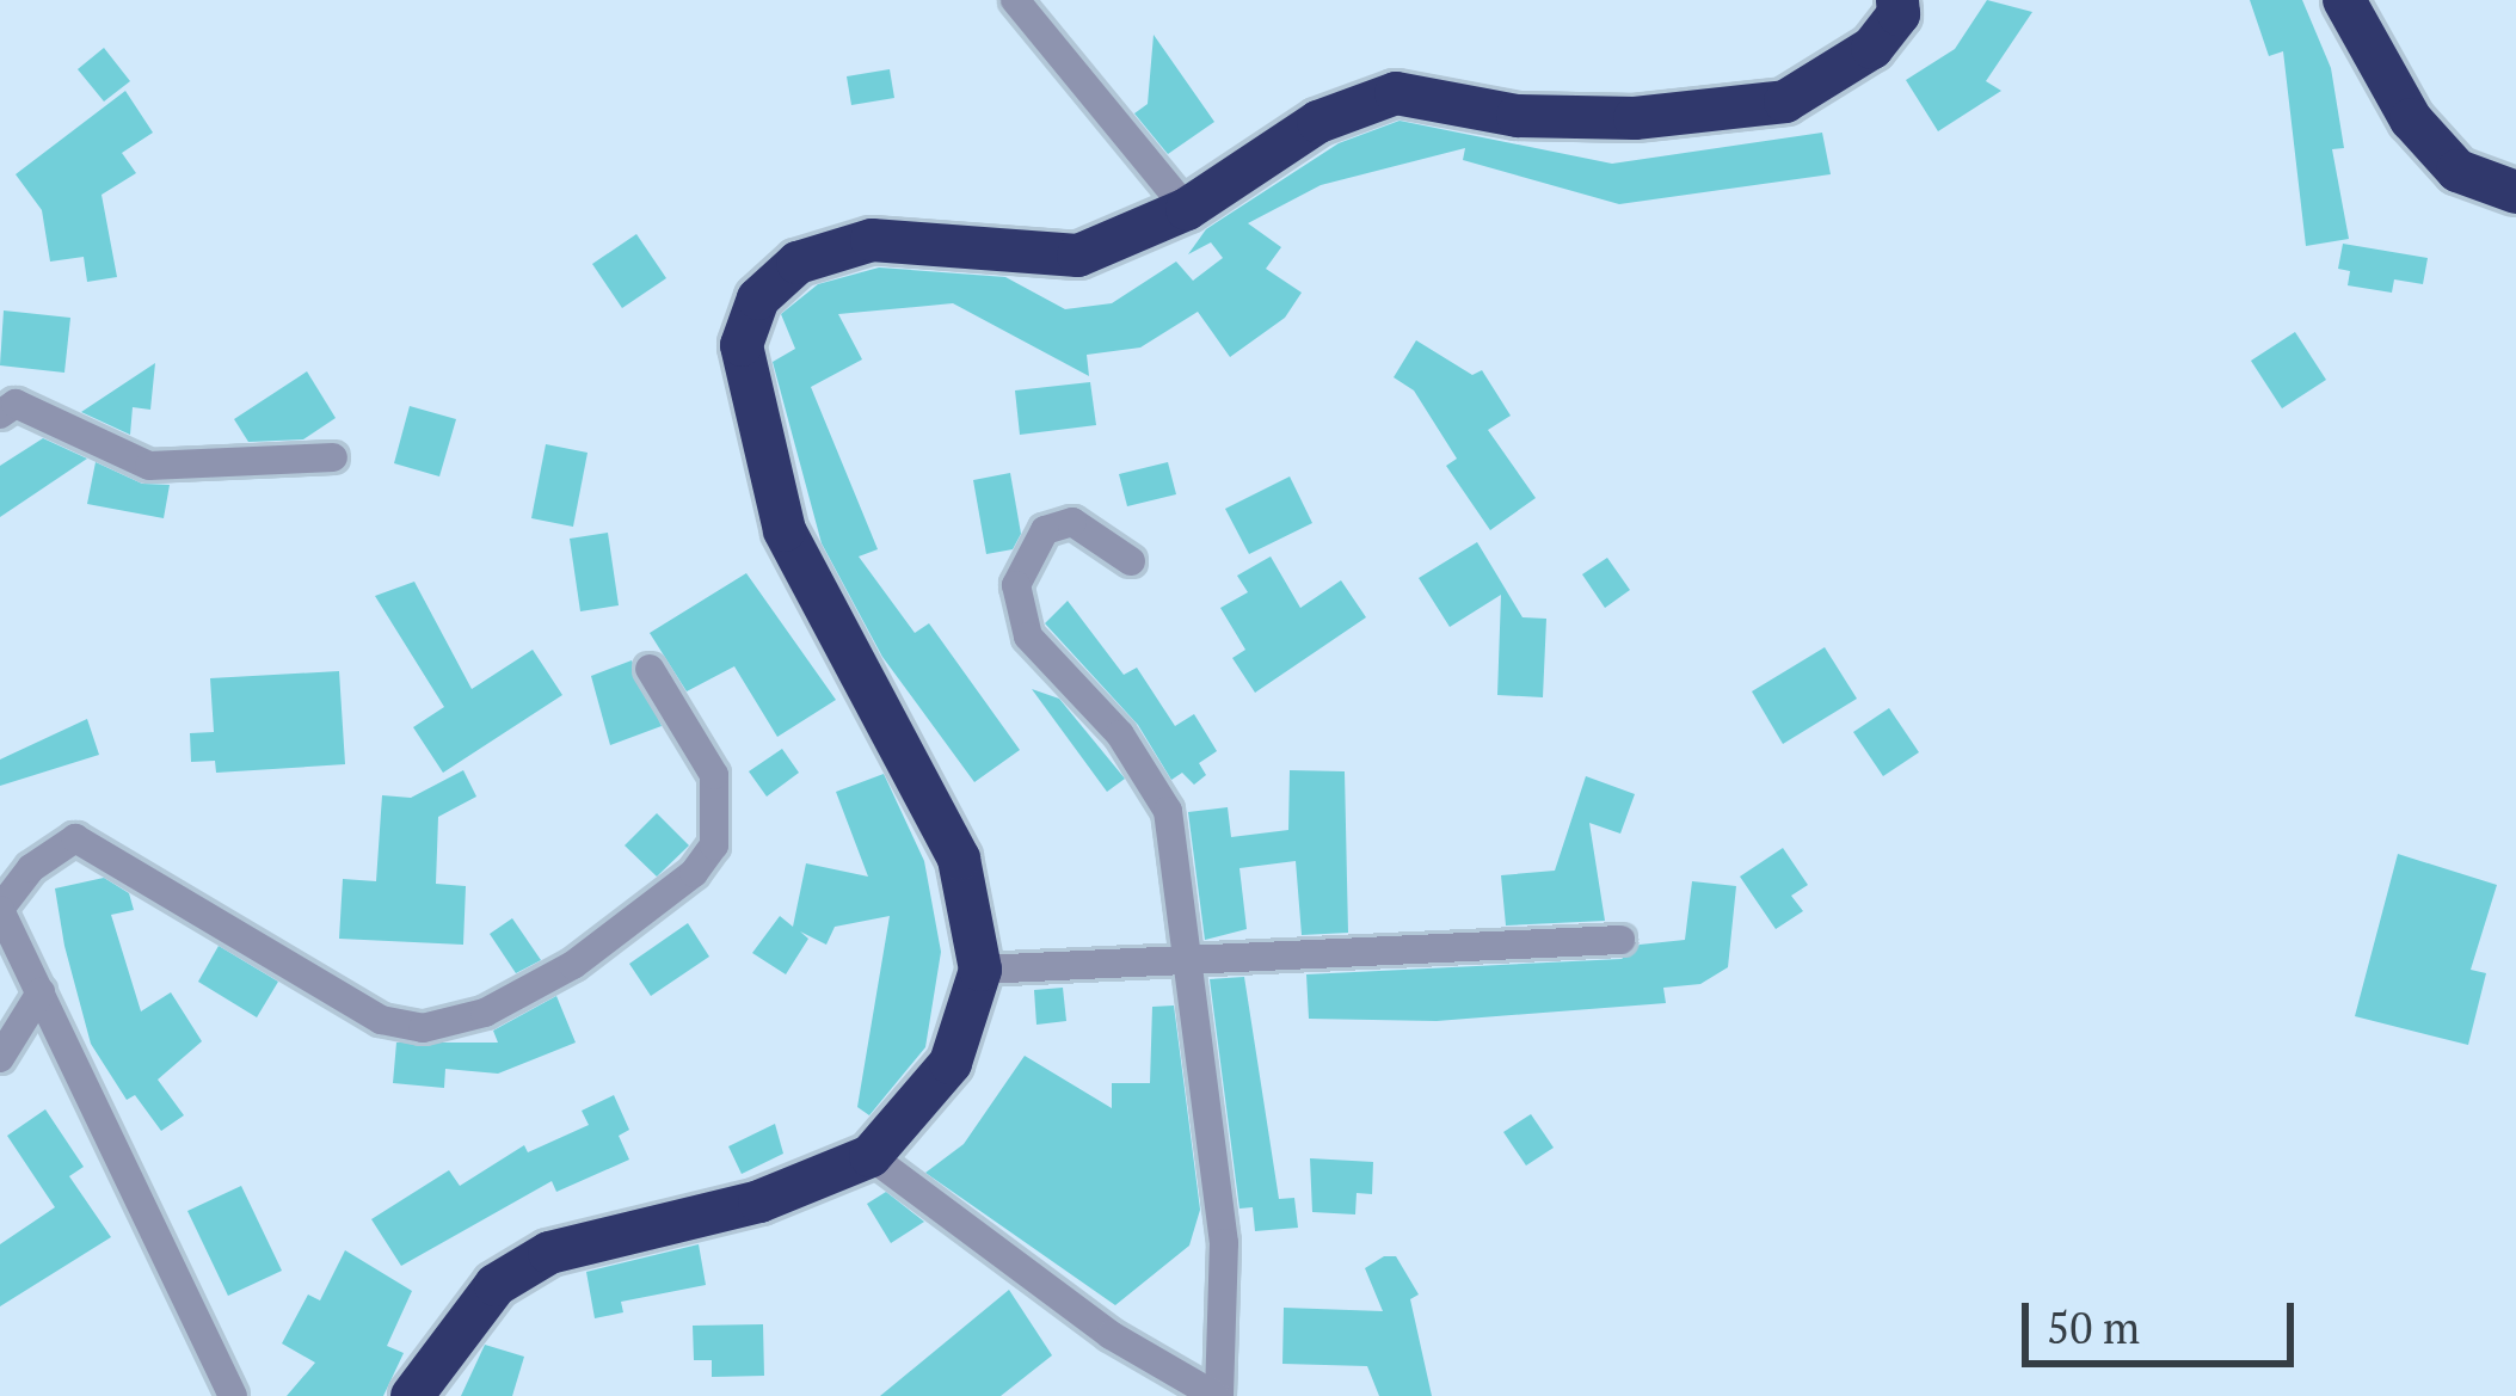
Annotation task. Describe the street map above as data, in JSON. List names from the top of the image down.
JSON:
{
  "scale_bar": "50 m"
}
